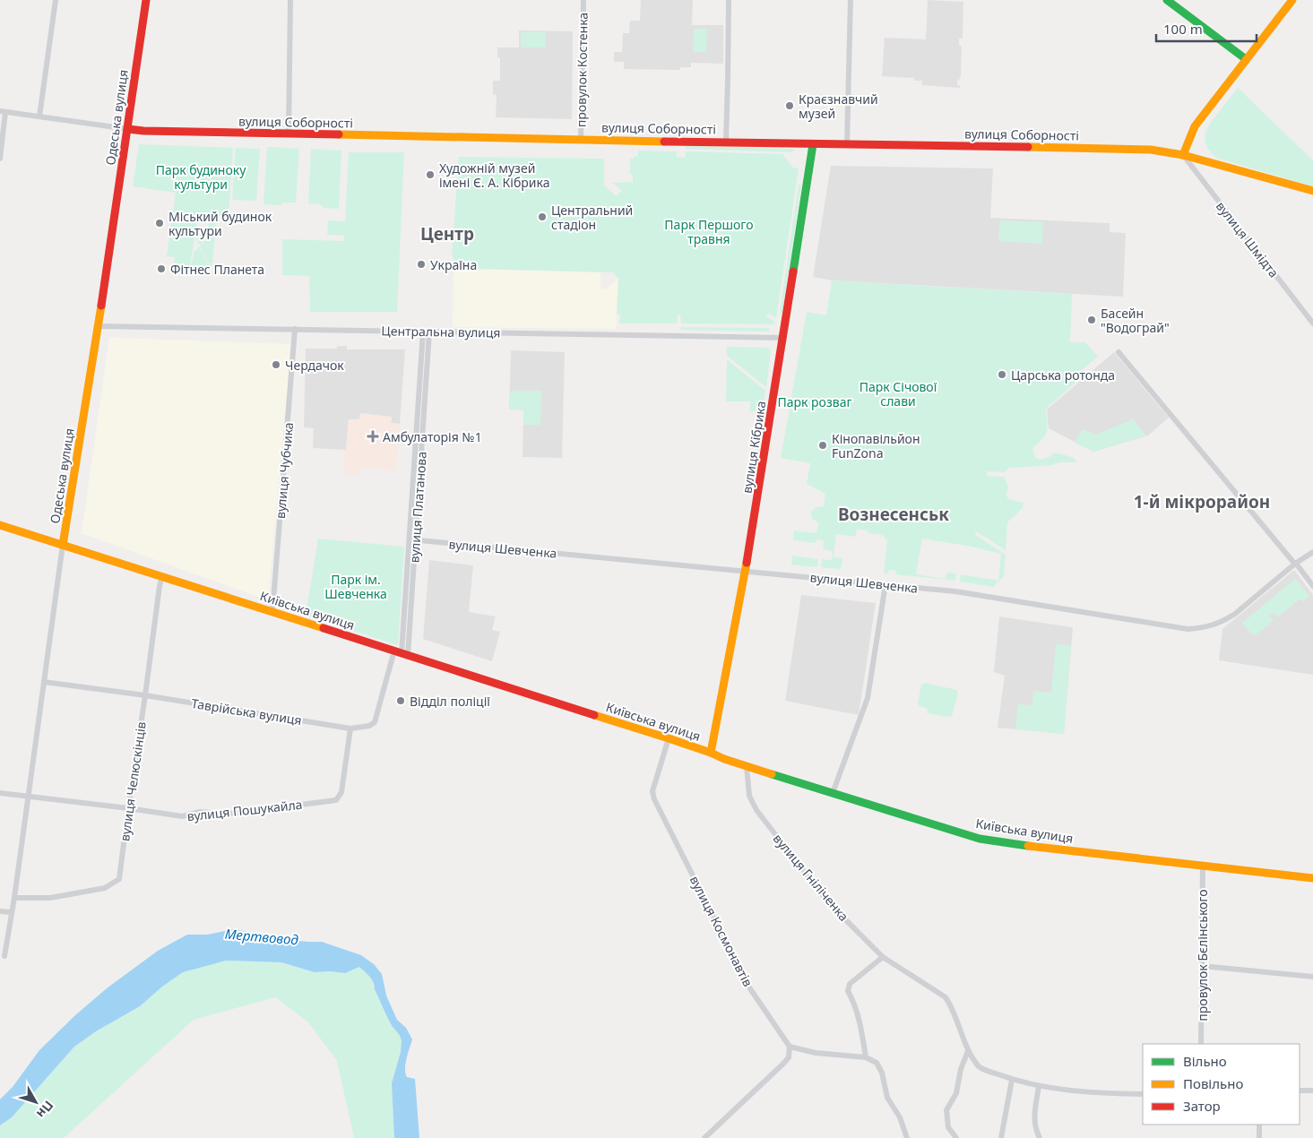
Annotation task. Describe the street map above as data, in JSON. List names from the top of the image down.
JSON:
{
  "streets": {
    "main road": [
      "Одеська вулиця",
      "вулиця Соборності",
      "вулиця Кібрика",
      "Київська вулиця"
    ],
    "street": [
      "провулок Костенка",
      "вулиця Шмідта",
      "Центральна вулиця",
      "вулиця Чубчика",
      "вулиця Платанова",
      "вулиця Шевченка",
      "Таврійська вулиця",
      "вулиця Челюскінців",
      "вулиця Пошукайла",
      "вулиця Гніліченка",
      "вулиця Космонавтів",
      "провулок Бєлінського"
    ]
  },
  "crossings": [
    ["провулок Костенка", "вулиця Соборності"],
    ["Одеська вулиця", "вулиця Соборності"],
    ["Одеська вулиця", "Центральна вулиця"],
    ["Одеська вулиця", "Київська вулиця"],
    ["Одеська вулиця", "Таврійська вулиця"],
    ["Одеська вулиця", "вулиця Челюскінців"],
    ["Одеська вулиця", "вулиця Пошукайла"],
    ["вулиця Соборності", "вулиця Шмідта"],
    ["вулиця Соборності", "вулиця Кібрика"],
    ["Центральна вулиця", "вулиця Кібрика"],
    ["Центральна вулиця", "вулиця Чубчика"],
    ["Центральна вулиця", "вулиця Платанова"],
    ["вулиця Кібрика", "вулиця Шевченка"],
    ["вулиця Кібрика", "Київська вулиця"],
    ["вулиця Чубчика", "Київська вулиця"],
    ["вулиця Платанова", "вулиця Шевченка"],
    ["вулиця Платанова", "Київська вулиця"],
    ["вулиця Платанова", "Таврійська вулиця"],
    ["Київська вулиця", "Таврійська вулиця"],
    ["Київська вулиця", "вулиця Челюскінців"],
    ["Київська вулиця", "вулиця Гніліченка"],
    ["Київська вулиця", "вулиця Космонавтів"],
    ["Київська вулиця", "провулок Бєлінського"],
    ["Таврійська вулиця", "вулиця Челюскінців"],
    ["Таврійська вулиця", "вулиця Пошукайла"],
    ["вулиця Челюскінців", "вулиця Пошукайла"]
  ],
  "districts": ["Центр", "1-й мікрорайон", "Вознесенськ"],
  "water": ["Мертвовод"],
  "parks": [
    "Парк будиноку культури",
    "Парк Першого травня",
    "Парк Січової слави",
    "Парк розваг",
    "Парк ім. Шевченка"
  ],
  "places": {
    "other": [
      "Краєзнавчий музей",
      "Художній музей імені Є. А. Кібрика",
      "Центральний стадіон",
      "Міський будинок культури",
      "Україна",
      "Фітнес Планета",
      "Басейн \"Водограй\"",
      "Чердачок",
      "Царська ротонда",
      "Кінопавільйон FunZona",
      "Відділ поліції"
    ],
    "health": ["Амбулаторія №1"]
  },
  "legend": ["Вільно", "Повільно", "Затор"],
  "scale_bar": "100 m",
  "north": "bottom right"
}
